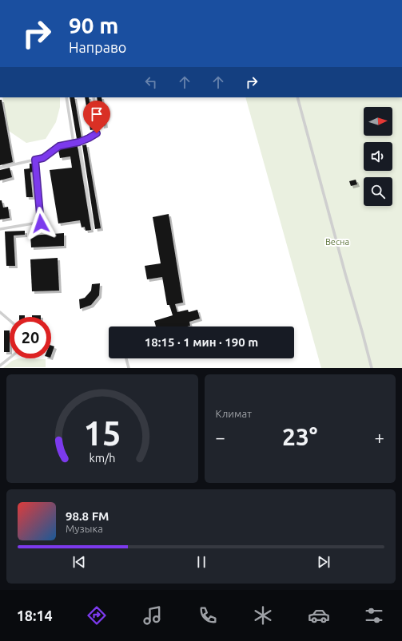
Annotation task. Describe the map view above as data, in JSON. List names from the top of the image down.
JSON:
{
  "parks": ["Весна"],
  "north": "right",
  "page": {
    "turn": ["90 m", "Направо"],
    "limit": "20",
    "trip": "18:15 · 1 мин · 190 m",
    "tile": "Климат",
    "heat": ["−", "23°", "+"],
    "song": ["98.8 FM", "Музыка"],
    "tabs": "18:14",
    "gauge": ["15", "km/h"]
  }
}
